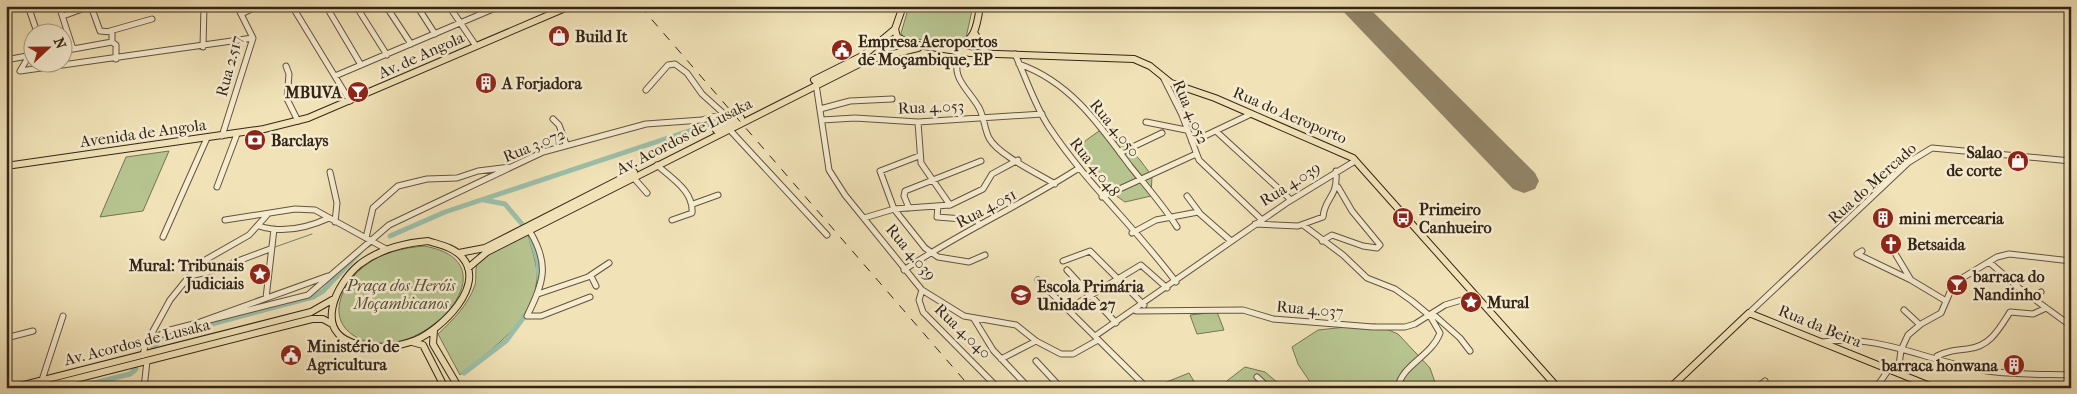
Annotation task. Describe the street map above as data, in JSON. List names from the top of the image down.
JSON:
{
  "streets": {
    "main road": [
      "Av. de Angola",
      "Rua do Aeroporto",
      "Avenida de Angola",
      "Av. Acordos de Lusaka",
      "Rua da Beira"
    ],
    "street": [
      "Rua 2.517",
      "Rua 4.053",
      "Rua 4.052",
      "Rua 4.050",
      "Rua 3.072",
      "Rua 4.048",
      "Rua do Mercado",
      "Rua 4.039",
      "Rua 4.051",
      "Rua 4.037",
      "Rua 4.040"
    ]
  },
  "crossings": [
    ["Av. de Angola", "Avenida de Angola"],
    ["Rua 2.517", "Avenida de Angola"],
    ["Rua 4.053", "Rua 4.048"],
    ["Rua 4.053", "Rua 4.039"],
    ["Rua 4.052", "Rua do Aeroporto"],
    ["Rua 4.052", "Rua 4.039"],
    ["Rua do Aeroporto", "Av. Acordos de Lusaka"],
    ["Rua do Aeroporto", "Rua 4.048"],
    ["Rua do Aeroporto", "Rua 4.039"],
    ["Rua do Aeroporto", "Rua 4.037"],
    ["Rua 4.050", "Rua 4.048"],
    ["Av. Acordos de Lusaka", "Rua 4.039"],
    ["Rua 4.048", "Rua 4.039"],
    ["Rua 4.048", "Rua 4.051"],
    ["Rua do Mercado", "Rua da Beira"],
    ["Rua 4.039", "Rua 4.051"],
    ["Rua 4.039", "Rua 4.037"],
    ["Rua 4.039", "Rua 4.040"]
  ],
  "parks": ["Praça dos Heróis Moçambicanos"],
  "places": {
    "shop": ["Build It", "Salao de corte"],
    "public building": ["Empresa Aeroportos de Moçambique, EP", "Ministério de Agricultura"],
    "building": ["A Forjadora", "mini mercearia", "barraca honwana"],
    "bar": ["MBUVA", "barraca do Nandinho"],
    "bank": ["Barclays"],
    "bus stop": ["Primeiro Canhueiro"],
    "church": ["Betsaida"],
    "place": ["Mural: Tribunais Judiciais", "Mural"],
    "school or university": ["Escola Primária Unidade 27"]
  },
  "north": "right"
}
